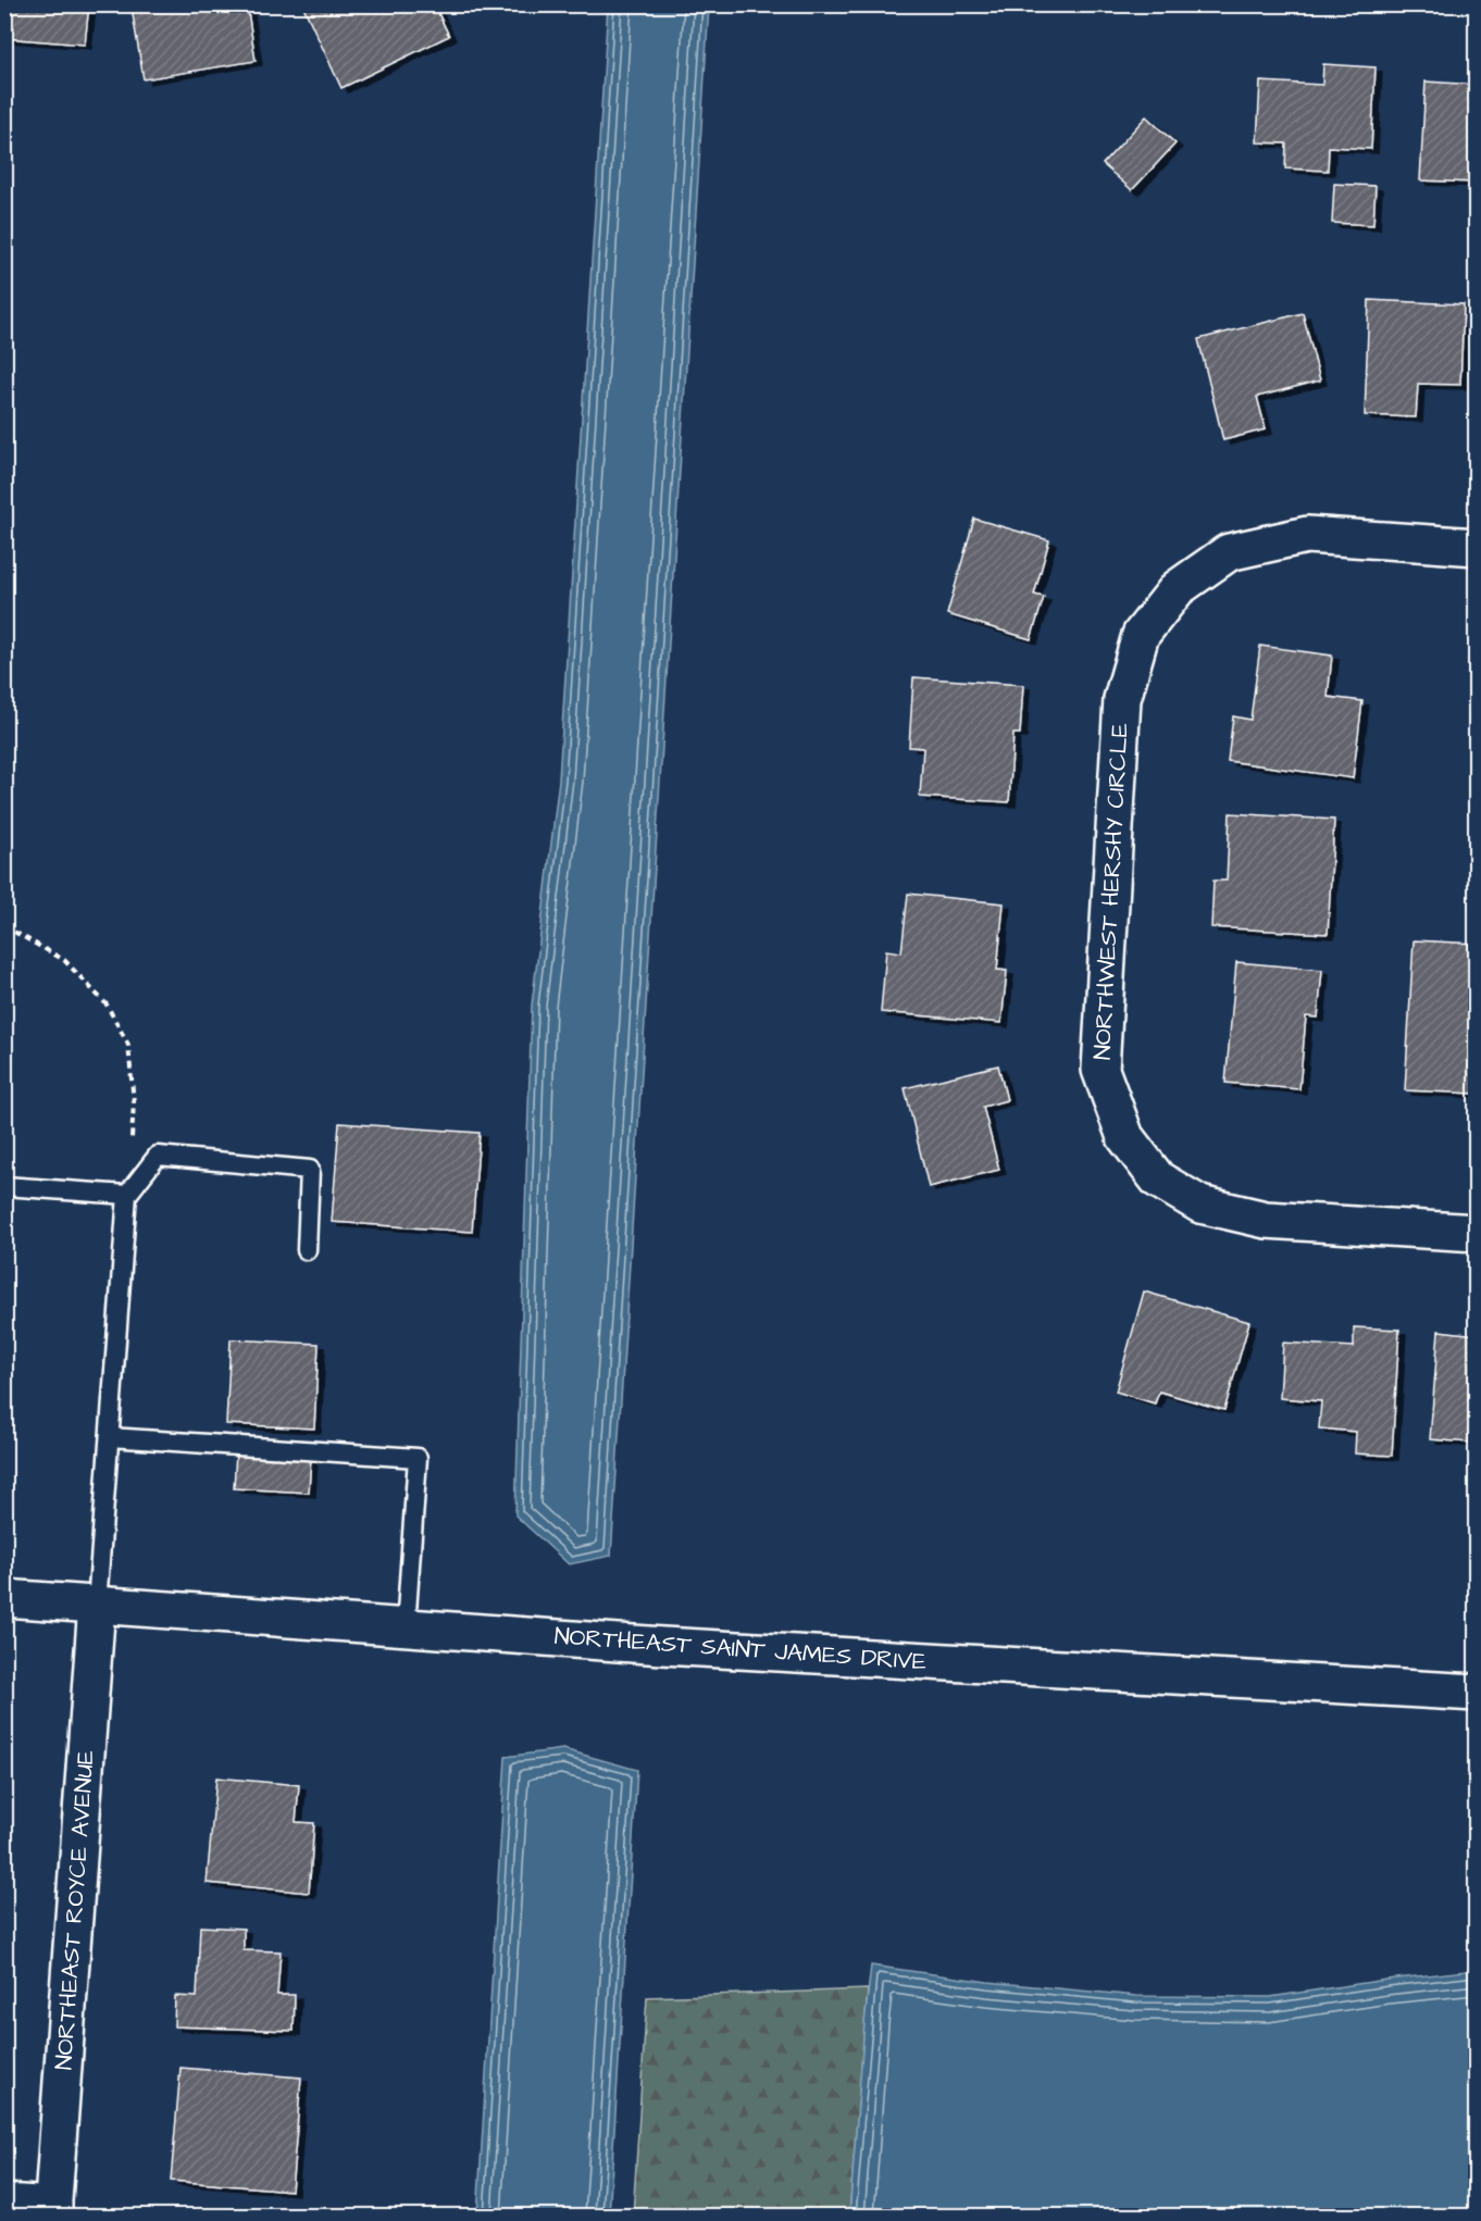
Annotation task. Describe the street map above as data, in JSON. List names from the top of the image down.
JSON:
{
  "streets": {
    "street": ["NORTHWEST HERSHY CIRCLE", "NORTHEAST SAINT JAMES DRIVE", "NORTHEAST ROYCE AVENUE"]
  },
  "crossings": [
    ["NORTHEAST SAINT JAMES DRIVE", "NORTHEAST ROYCE AVENUE"]
  ]
}
